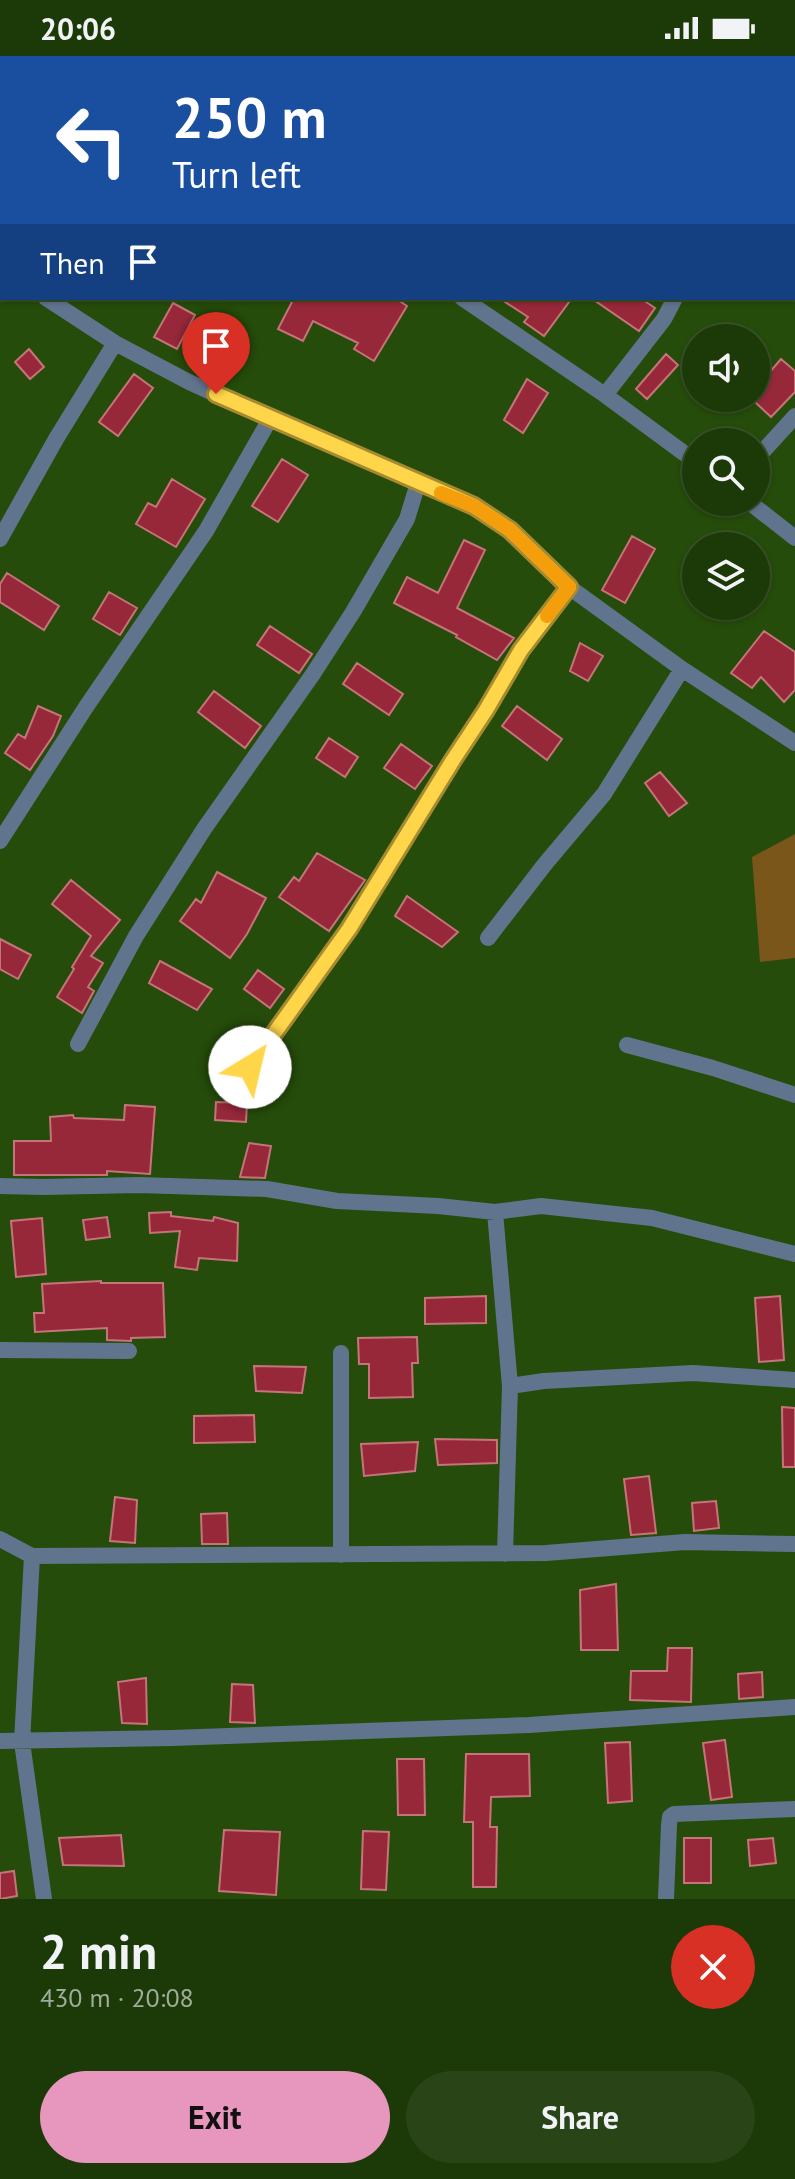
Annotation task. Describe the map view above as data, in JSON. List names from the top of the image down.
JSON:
{
  "page": {
    "status": "20:06",
    "turn": ["250 m", "Turn left"],
    "then": "Then",
    "heading": ["2 min", "430 m · 20:08"],
    "buttons": ["Exit", "Share"]
  }
}
